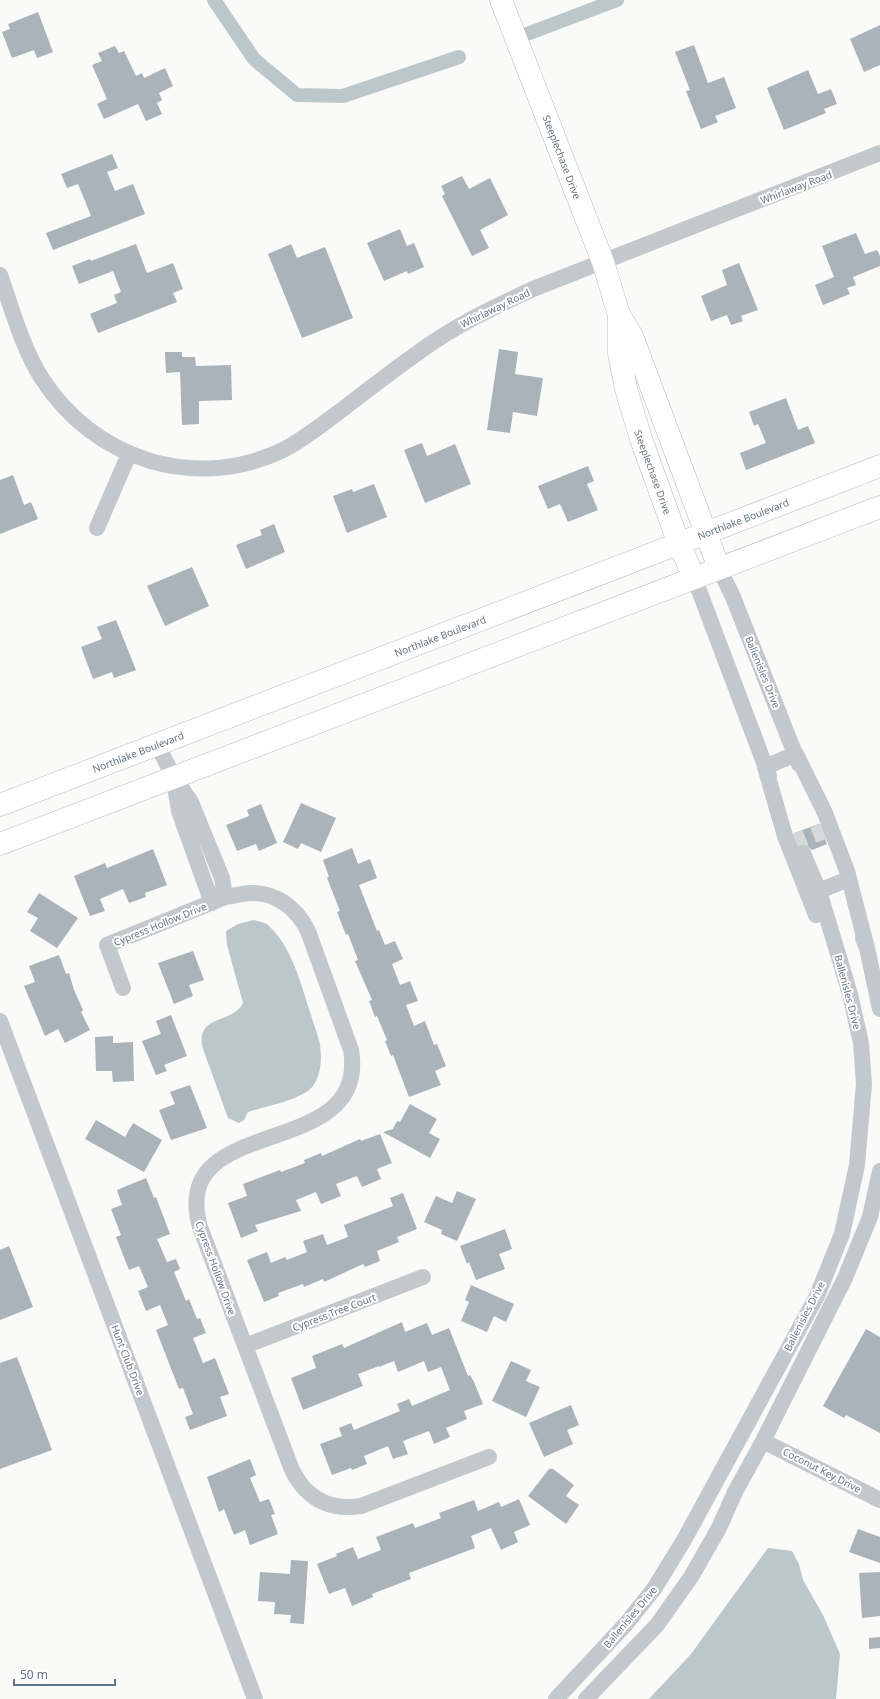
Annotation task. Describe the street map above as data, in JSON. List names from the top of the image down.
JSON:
{
  "streets": {
    "main road": ["Steeplechase Drive", "Northlake Boulevard"],
    "street": [
      "Whirlaway Road",
      "Ballenisles Drive",
      "Cypress Hollow Drive",
      "Cypress Tree Court",
      "Hunt Club Drive",
      "Coconut Key Drive"
    ]
  },
  "crossings": [
    ["Steeplechase Drive", "Whirlaway Road"],
    ["Steeplechase Drive", "Northlake Boulevard"],
    ["Steeplechase Drive", "Ballenisles Drive"],
    ["Ballenisles Drive", "Coconut Key Drive"],
    ["Cypress Hollow Drive", "Cypress Tree Court"]
  ],
  "scale_bar": "50 m"
}
